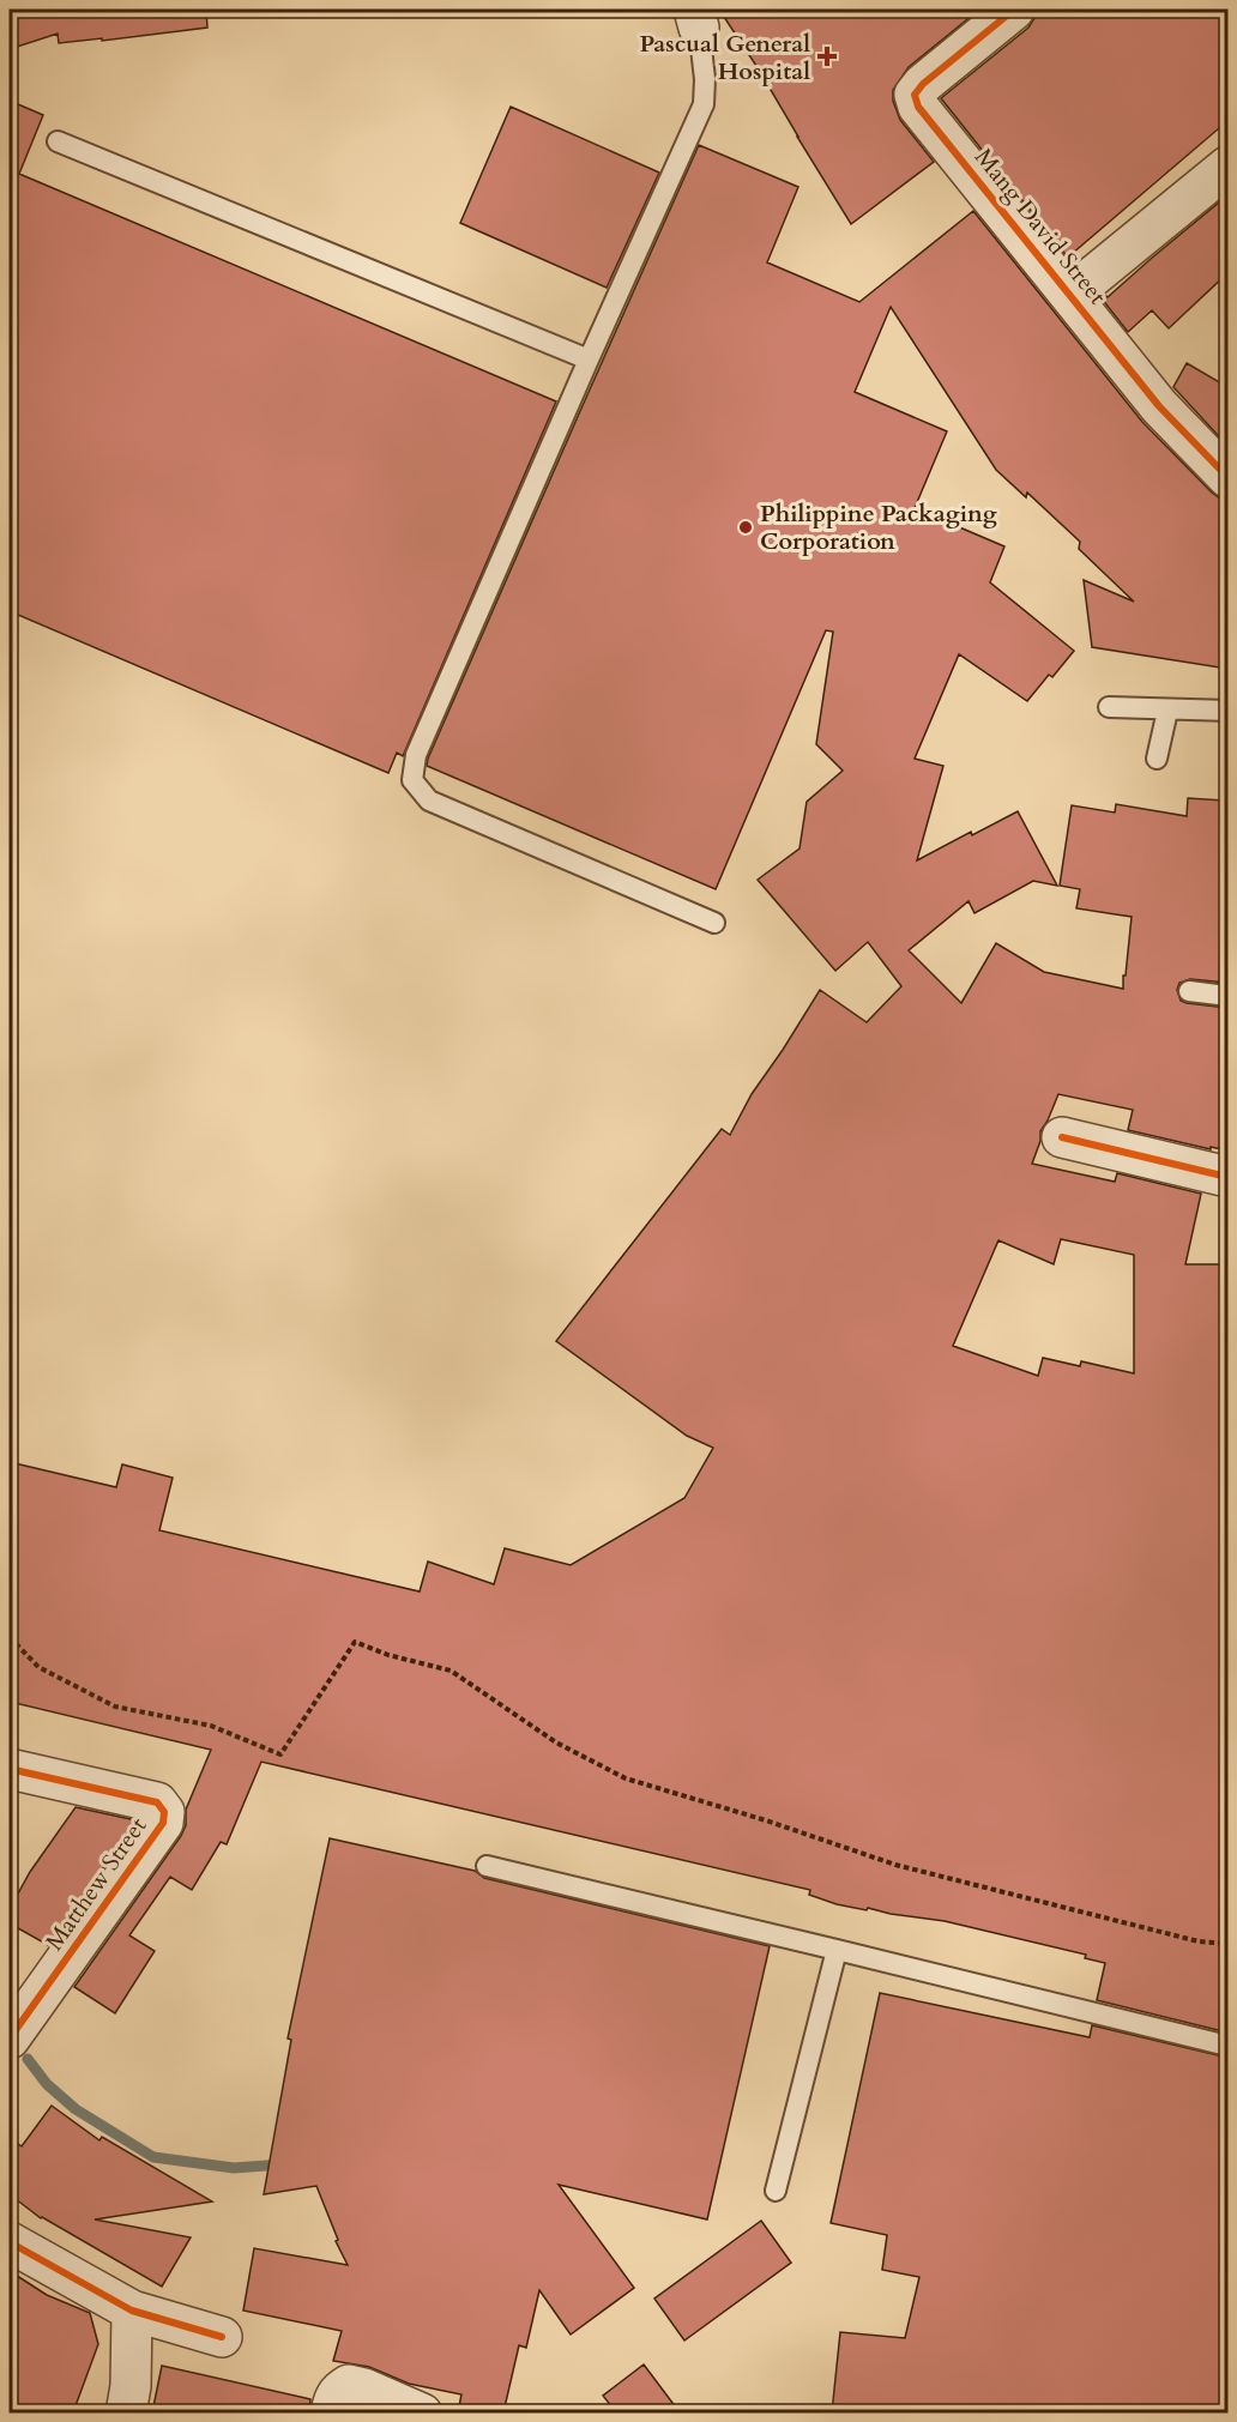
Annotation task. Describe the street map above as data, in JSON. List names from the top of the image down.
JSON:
{
  "streets": {
    "street": ["Mang David Street", "Matthew Street"]
  },
  "places": {
    "health": ["Pascual General Hospital"],
    "other": ["Philippine Packaging Corporation"]
  }
}
